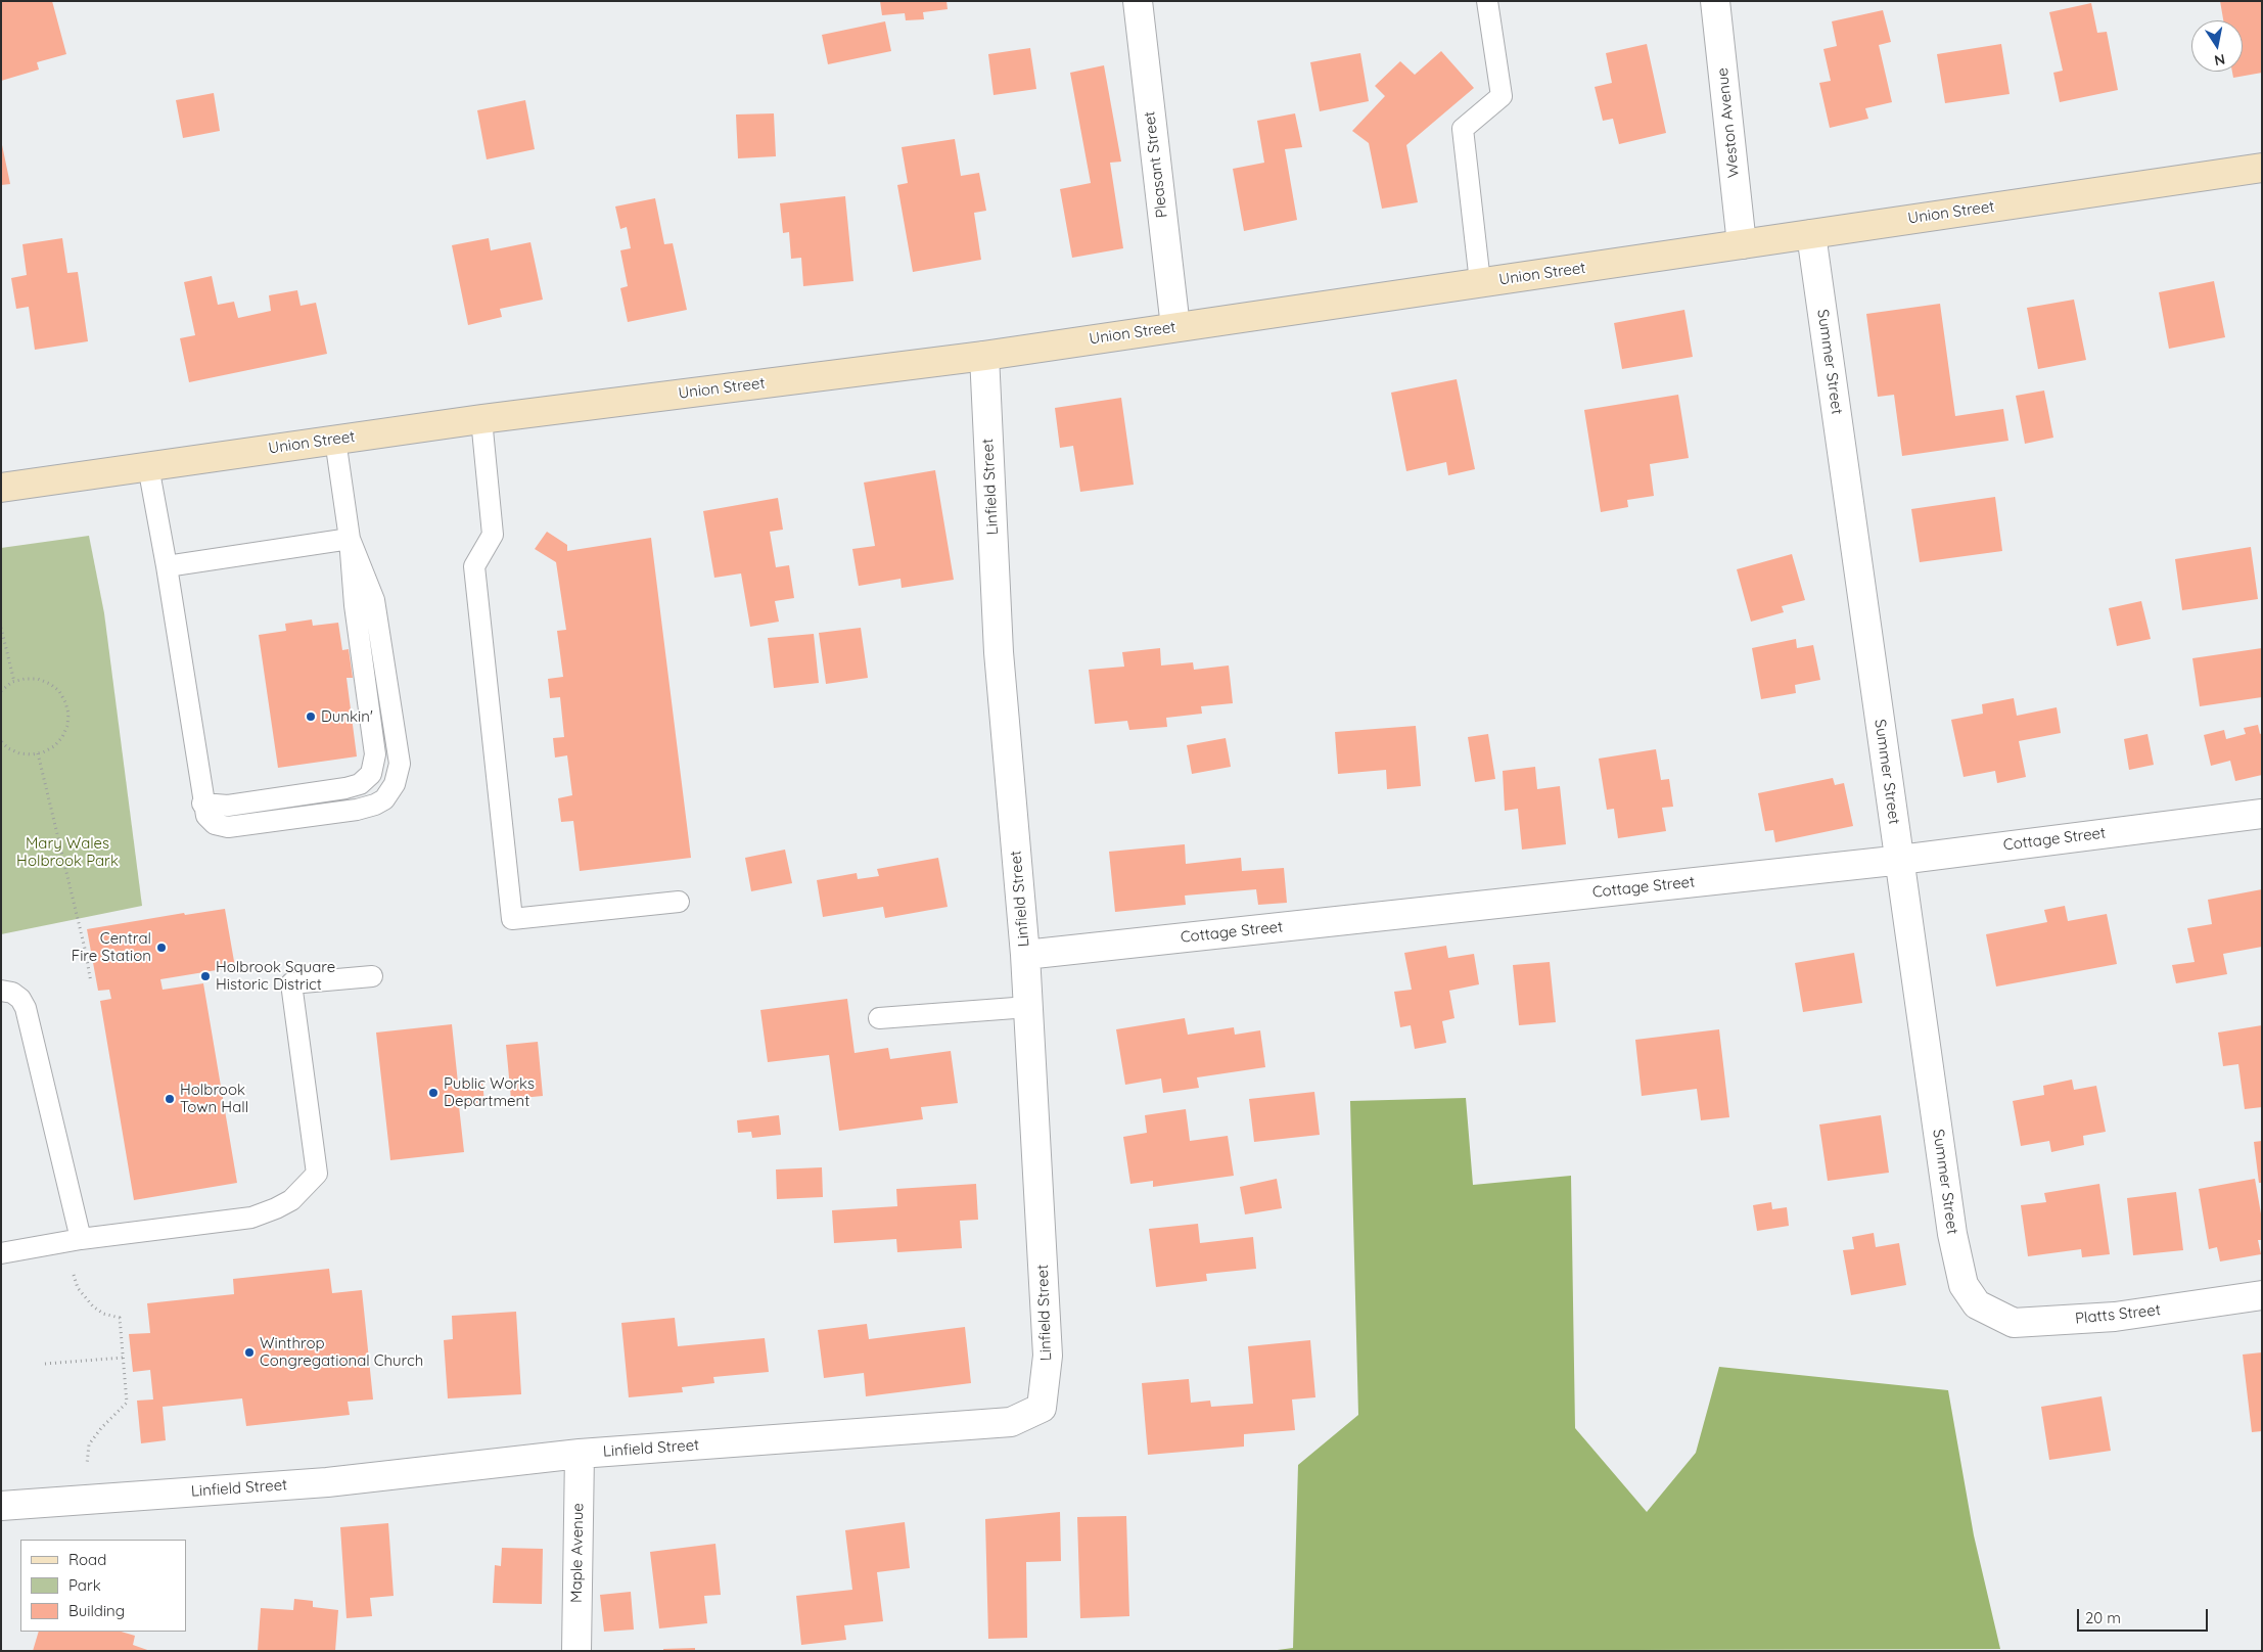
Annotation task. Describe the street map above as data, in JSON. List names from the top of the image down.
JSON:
{
  "streets": {
    "main road": ["Union Street"],
    "street": [
      "Weston Avenue",
      "Pleasant Street",
      "Summer Street",
      "Linfield Street",
      "Cottage Street",
      "Platts Street",
      "Maple Avenue"
    ]
  },
  "crossings": [
    ["Weston Avenue", "Union Street"],
    ["Pleasant Street", "Union Street"],
    ["Union Street", "Summer Street"],
    ["Union Street", "Linfield Street"],
    ["Summer Street", "Cottage Street"],
    ["Summer Street", "Platts Street"],
    ["Linfield Street", "Cottage Street"],
    ["Linfield Street", "Maple Avenue"]
  ],
  "parks": ["Mary Wales Holbrook Park"],
  "places": [
    "Dunkin'",
    "Central Fire Station",
    "Holbrook Square Historic District",
    "Public Works Department",
    "Holbrook Town Hall",
    "Winthrop Congregational Church"
  ],
  "legend": ["Road", "Park", "Building"],
  "scale_bar": "20 m",
  "north": "bottom"
}
